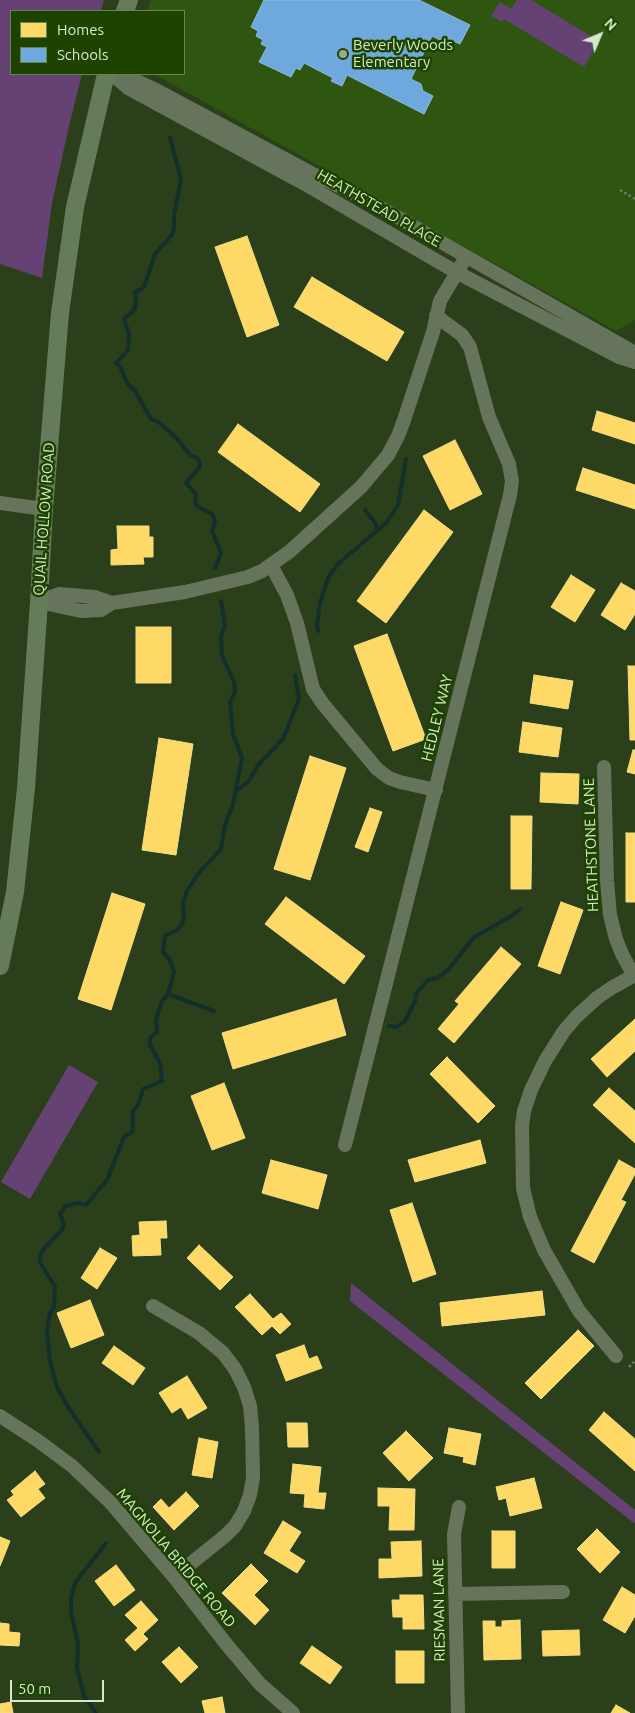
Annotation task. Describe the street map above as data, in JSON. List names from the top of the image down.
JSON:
{
  "streets": {
    "main road": ["QUAIL HOLLOW ROAD"],
    "street": [
      "HEATHSTEAD PLACE",
      "HEDLEY WAY",
      "HEATHSTONE LANE",
      "MAGNOLIA BRIDGE ROAD",
      "RIESMAN LANE"
    ]
  },
  "places": ["Beverly Woods Elementary"],
  "legend": ["Homes", "Schools"],
  "scale_bar": "50 m",
  "north": "top right"
}
